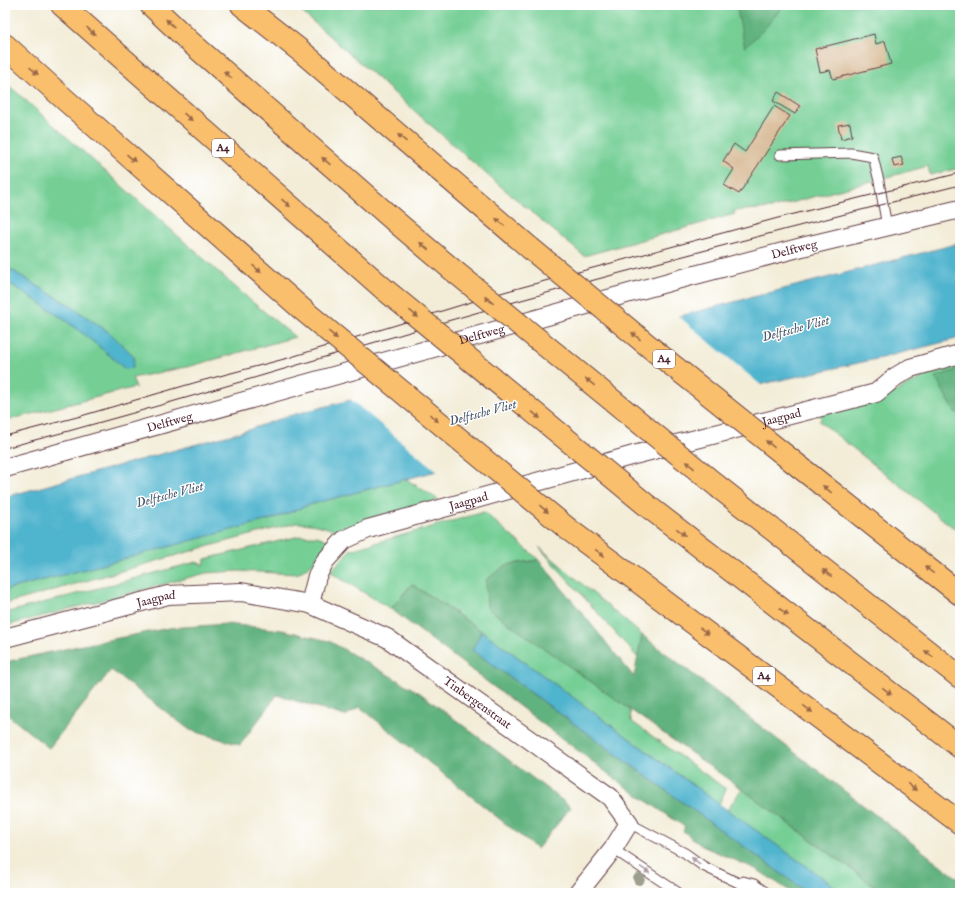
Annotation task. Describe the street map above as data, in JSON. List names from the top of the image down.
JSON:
{
  "streets": {
    "highway": ["A4"],
    "street": ["Delftweg", "Jaagpad", "Tinbergenstraat"]
  },
  "crossings": [
    ["Jaagpad", "Tinbergenstraat"]
  ],
  "water": ["Delftsche Vliet"]
}
